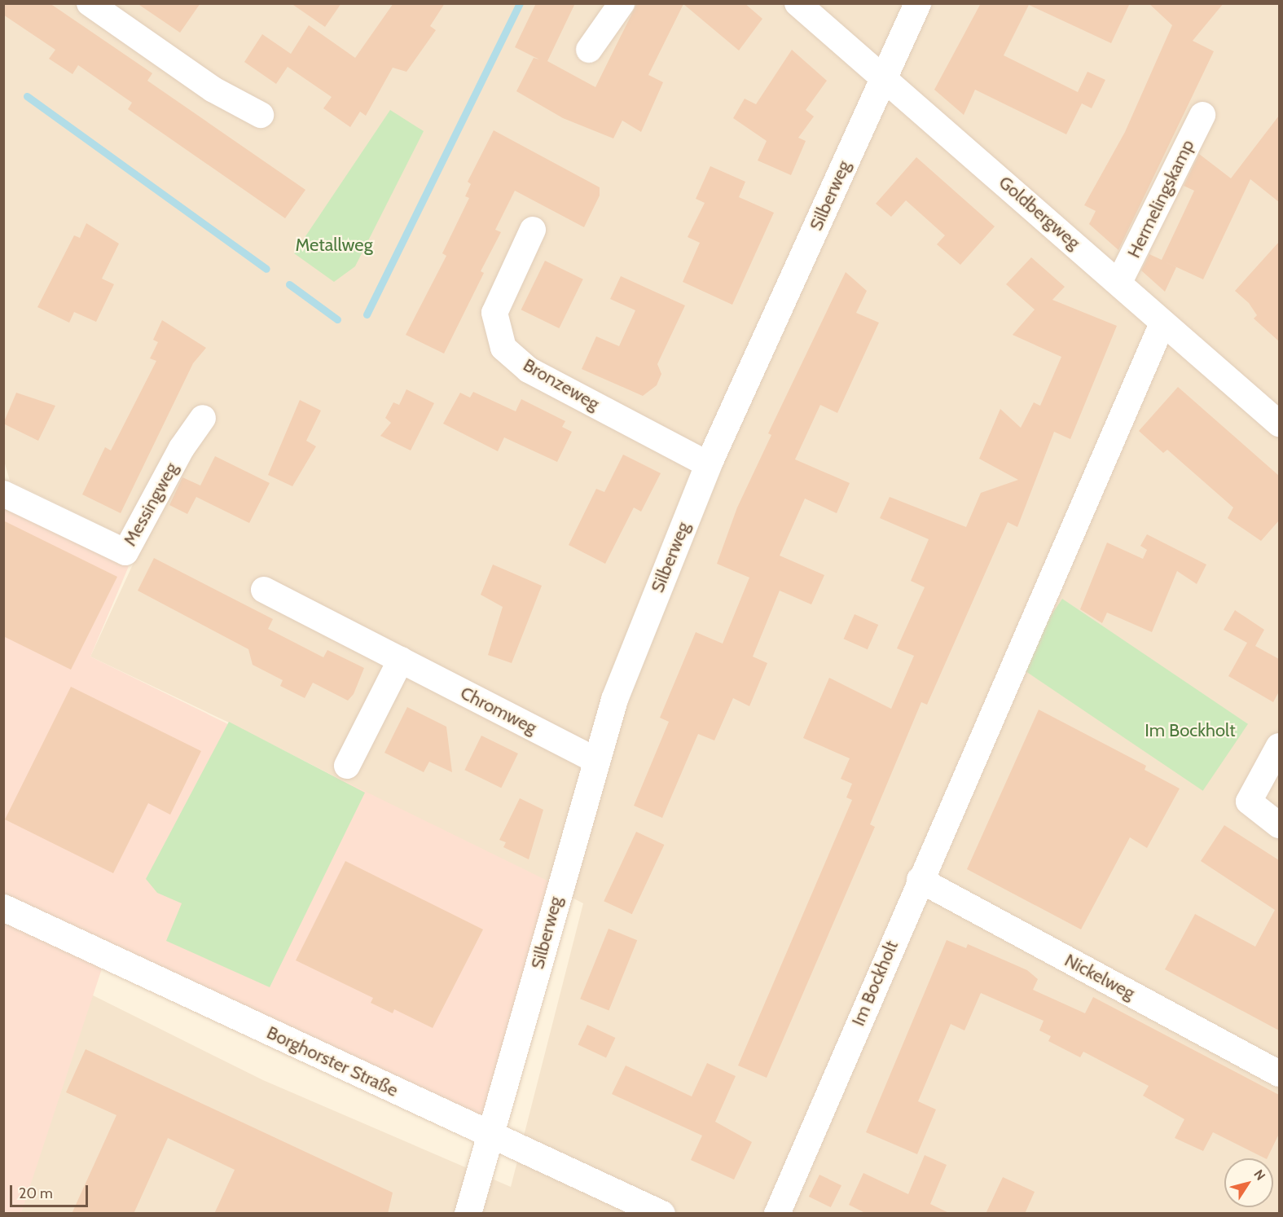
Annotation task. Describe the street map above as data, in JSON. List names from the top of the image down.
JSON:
{
  "streets": {
    "street": [
      "Silberweg",
      "Hermelingskamp",
      "Goldbergweg",
      "Bronzeweg",
      "Messingweg",
      "Chromweg",
      "Nickelweg",
      "Im Bockholt",
      "Borghorster Straße"
    ]
  },
  "crossings": [
    ["Silberweg", "Goldbergweg"],
    ["Silberweg", "Bronzeweg"],
    ["Silberweg", "Chromweg"],
    ["Silberweg", "Borghorster Straße"],
    ["Hermelingskamp", "Goldbergweg"],
    ["Goldbergweg", "Im Bockholt"],
    ["Nickelweg", "Im Bockholt"]
  ],
  "parks": ["Metallweg", "Im Bockholt"],
  "scale_bar": "20 m",
  "north": "top right"
}
